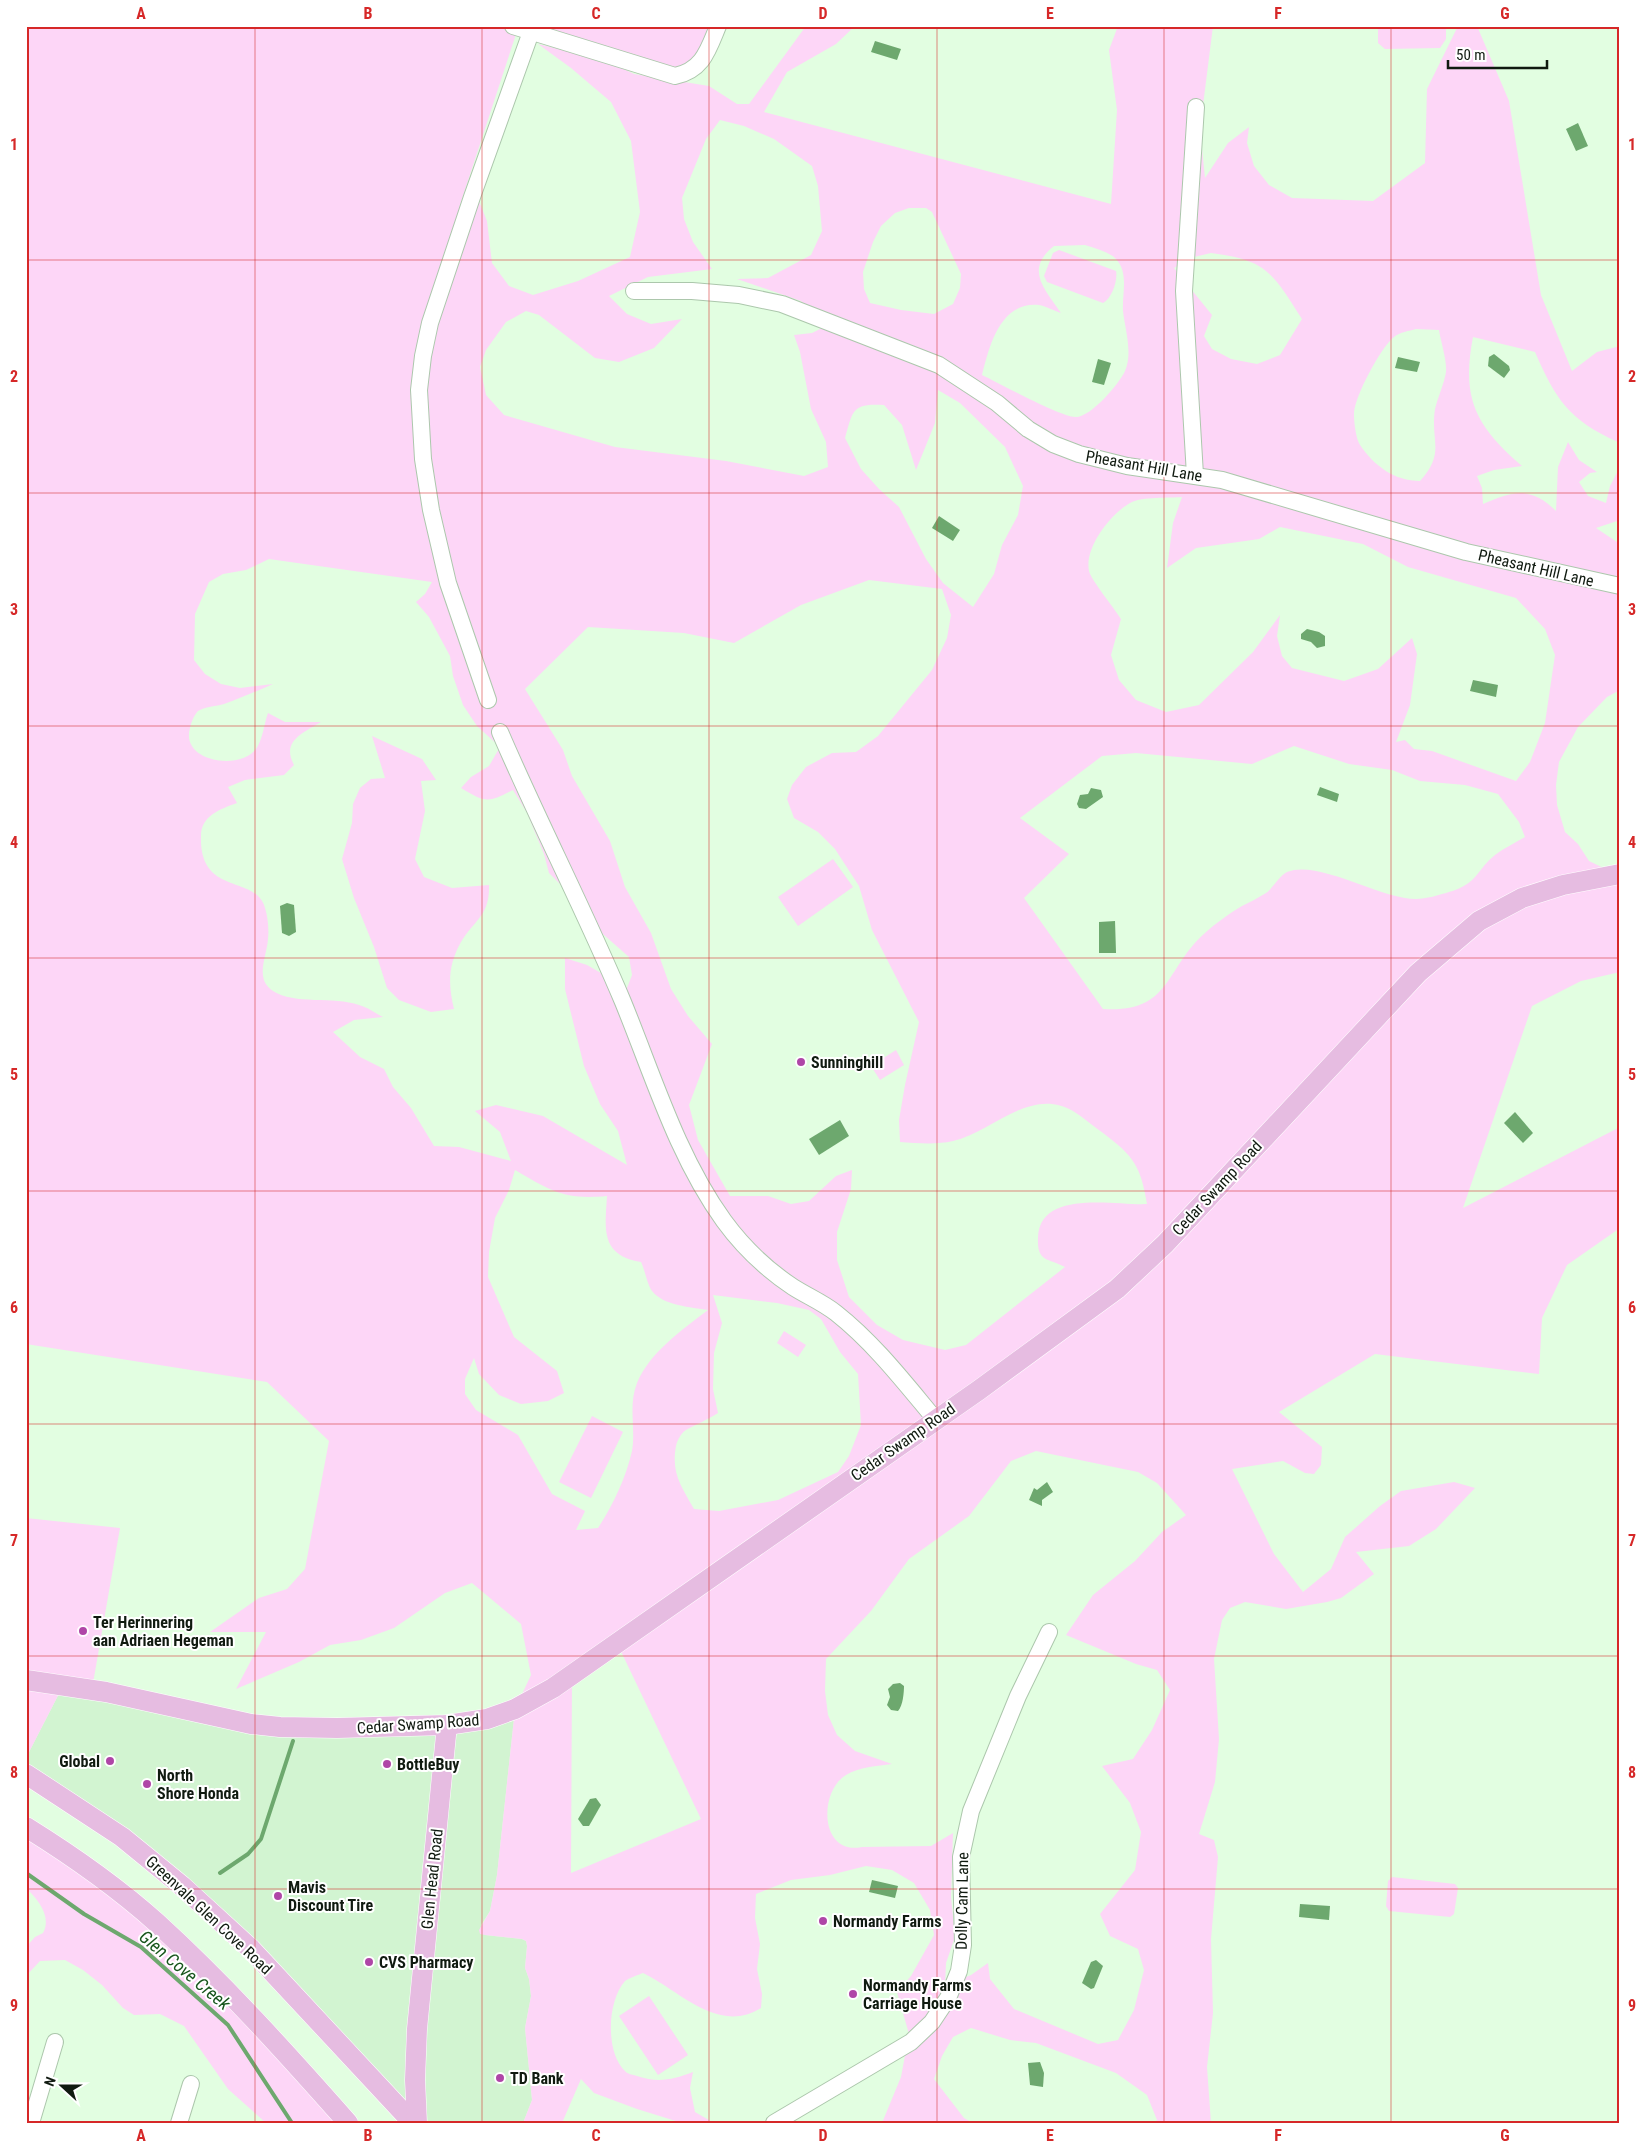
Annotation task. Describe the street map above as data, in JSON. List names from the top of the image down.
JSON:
{
  "streets": {
    "main road": ["Cedar Swamp Road", "Glen Head Road", "Greenvale Glen Cove Road"],
    "street": ["Pheasant Hill Lane", "Dolly Cam Lane"]
  },
  "crossings": [
    ["Cedar Swamp Road", "Glen Head Road"],
    ["Glen Head Road", "Greenvale Glen Cove Road"]
  ],
  "water": ["Glen Cove Creek"],
  "places": [
    "Sunninghill",
    "Ter Herinnering aan Adriaen Hegeman",
    "Global",
    "BottleBuy",
    "North Shore Honda",
    "Mavis Discount Tire",
    "Normandy Farms",
    "CVS Pharmacy",
    "Normandy Farms Carriage House",
    "TD Bank"
  ],
  "scale_bar": "50 m",
  "north": "left",
  "grid": {
    "columns": [
      "A",
      "B",
      "C",
      "D",
      "E",
      "F",
      "G"
    ],
    "rows": [
      "1",
      "2",
      "3",
      "4",
      "5",
      "6",
      "7",
      "8",
      "9"
    ]
  }
}
